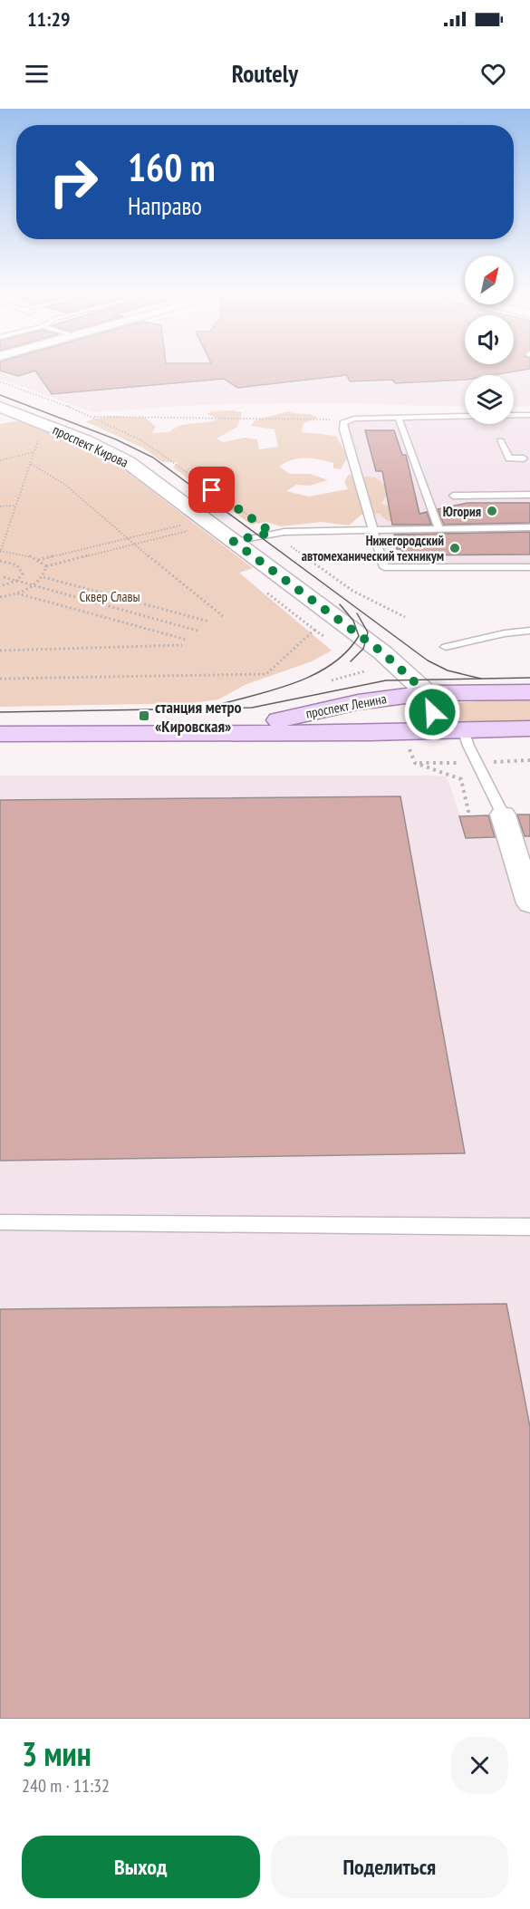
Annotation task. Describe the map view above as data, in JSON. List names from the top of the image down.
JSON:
{
  "streets": {
    "main road": ["проспект Ленина"],
    "street": ["проспект Кирова"]
  },
  "crossings": [
    ["проспект Кирова", "проспект Ленина"]
  ],
  "parks": ["Сквер Славы"],
  "places": {
    "other": ["Югория", "Нижегородский автомеханический техникум"],
    "transit": ["станция метро «Кировская»"]
  },
  "north": "top right",
  "page": {
    "status": "11:29",
    "header": "Routely",
    "turn": ["160 m", "Направо"],
    "heading": ["3 мин", "240 m · 11:32"],
    "buttons": ["Выход", "Поделиться"]
  }
}
